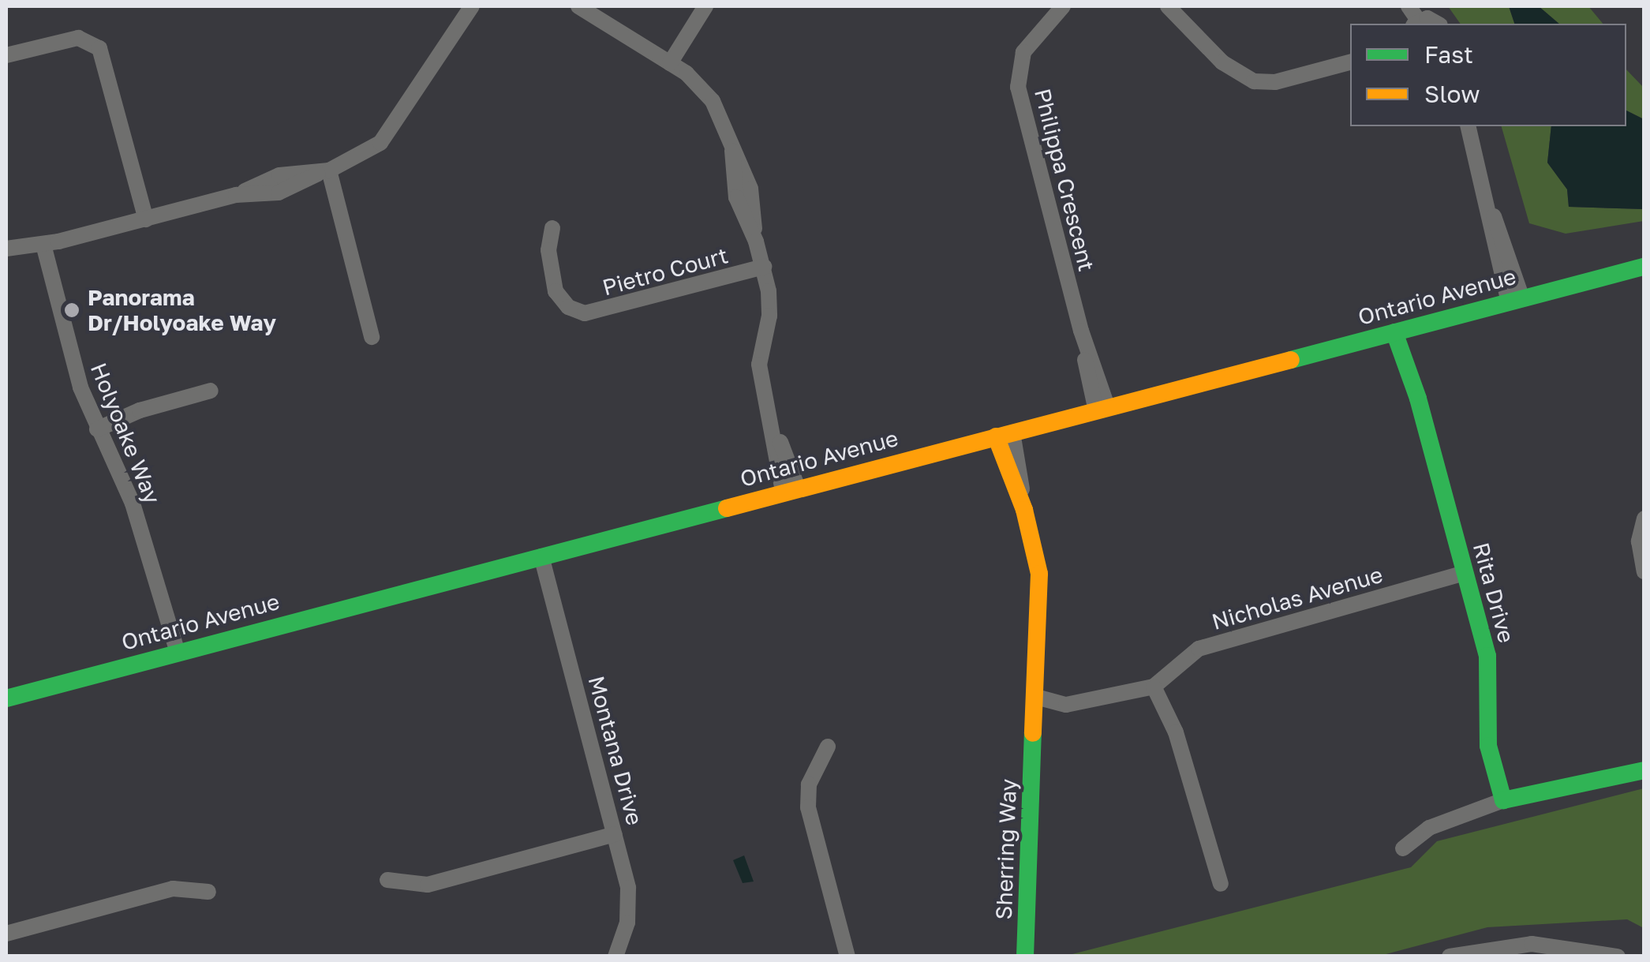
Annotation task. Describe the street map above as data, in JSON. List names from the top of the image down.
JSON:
{
  "streets": {
    "street": [
      "Philippa Crescent",
      "Pietro Court",
      "Ontario Avenue",
      "Holyoake Way",
      "Rita Drive",
      "Nicholas Avenue",
      "Montana Drive",
      "Sherring Way"
    ]
  },
  "crossings": [
    ["Philippa Crescent", "Ontario Avenue"],
    ["Ontario Avenue", "Holyoake Way"],
    ["Ontario Avenue", "Rita Drive"],
    ["Ontario Avenue", "Montana Drive"],
    ["Ontario Avenue", "Sherring Way"],
    ["Rita Drive", "Nicholas Avenue"]
  ],
  "places": ["Panorama Dr/Holyoake Way"],
  "legend": ["Fast", "Slow"]
}
